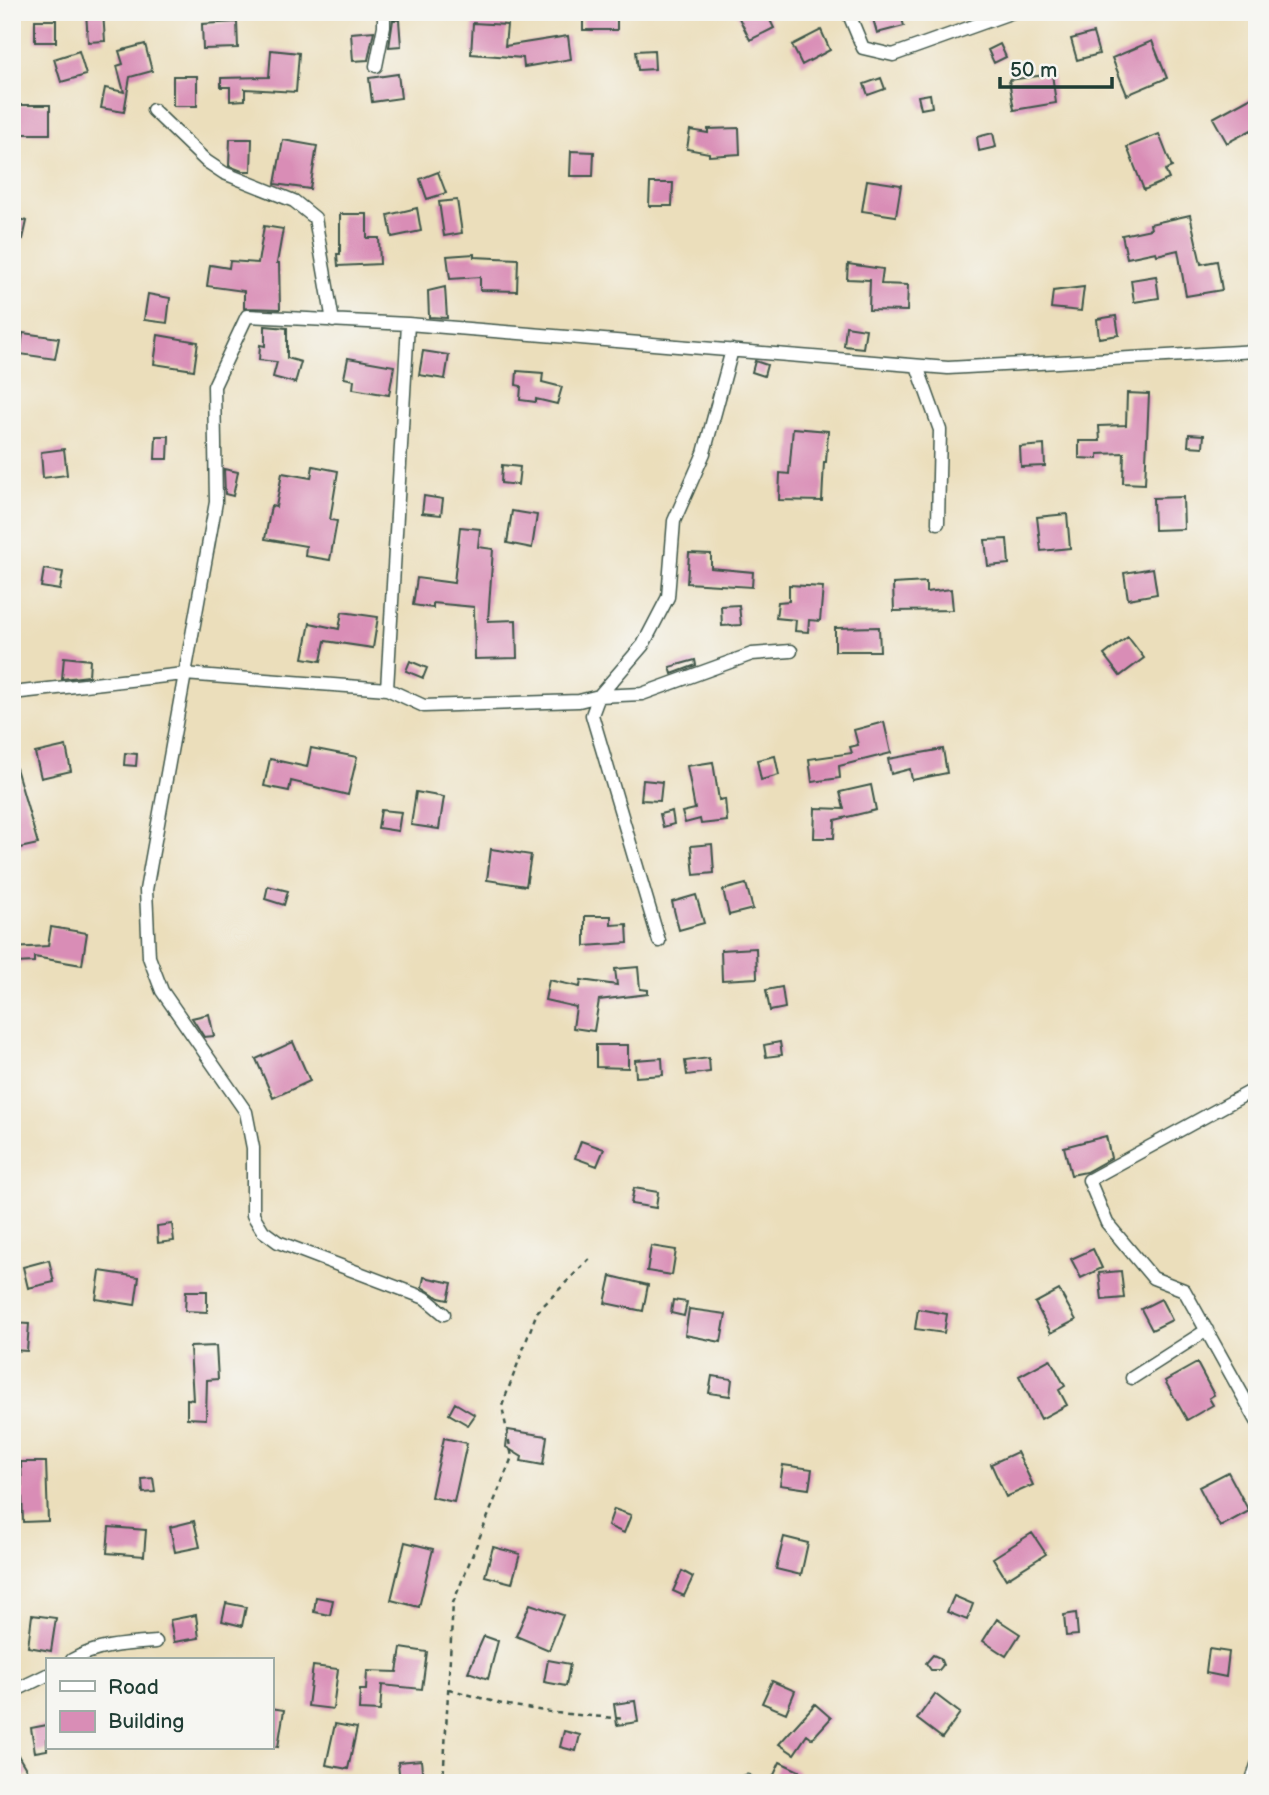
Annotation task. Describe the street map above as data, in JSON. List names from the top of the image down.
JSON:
{
  "legend": ["Road", "Building"],
  "scale_bar": "50 m"
}
